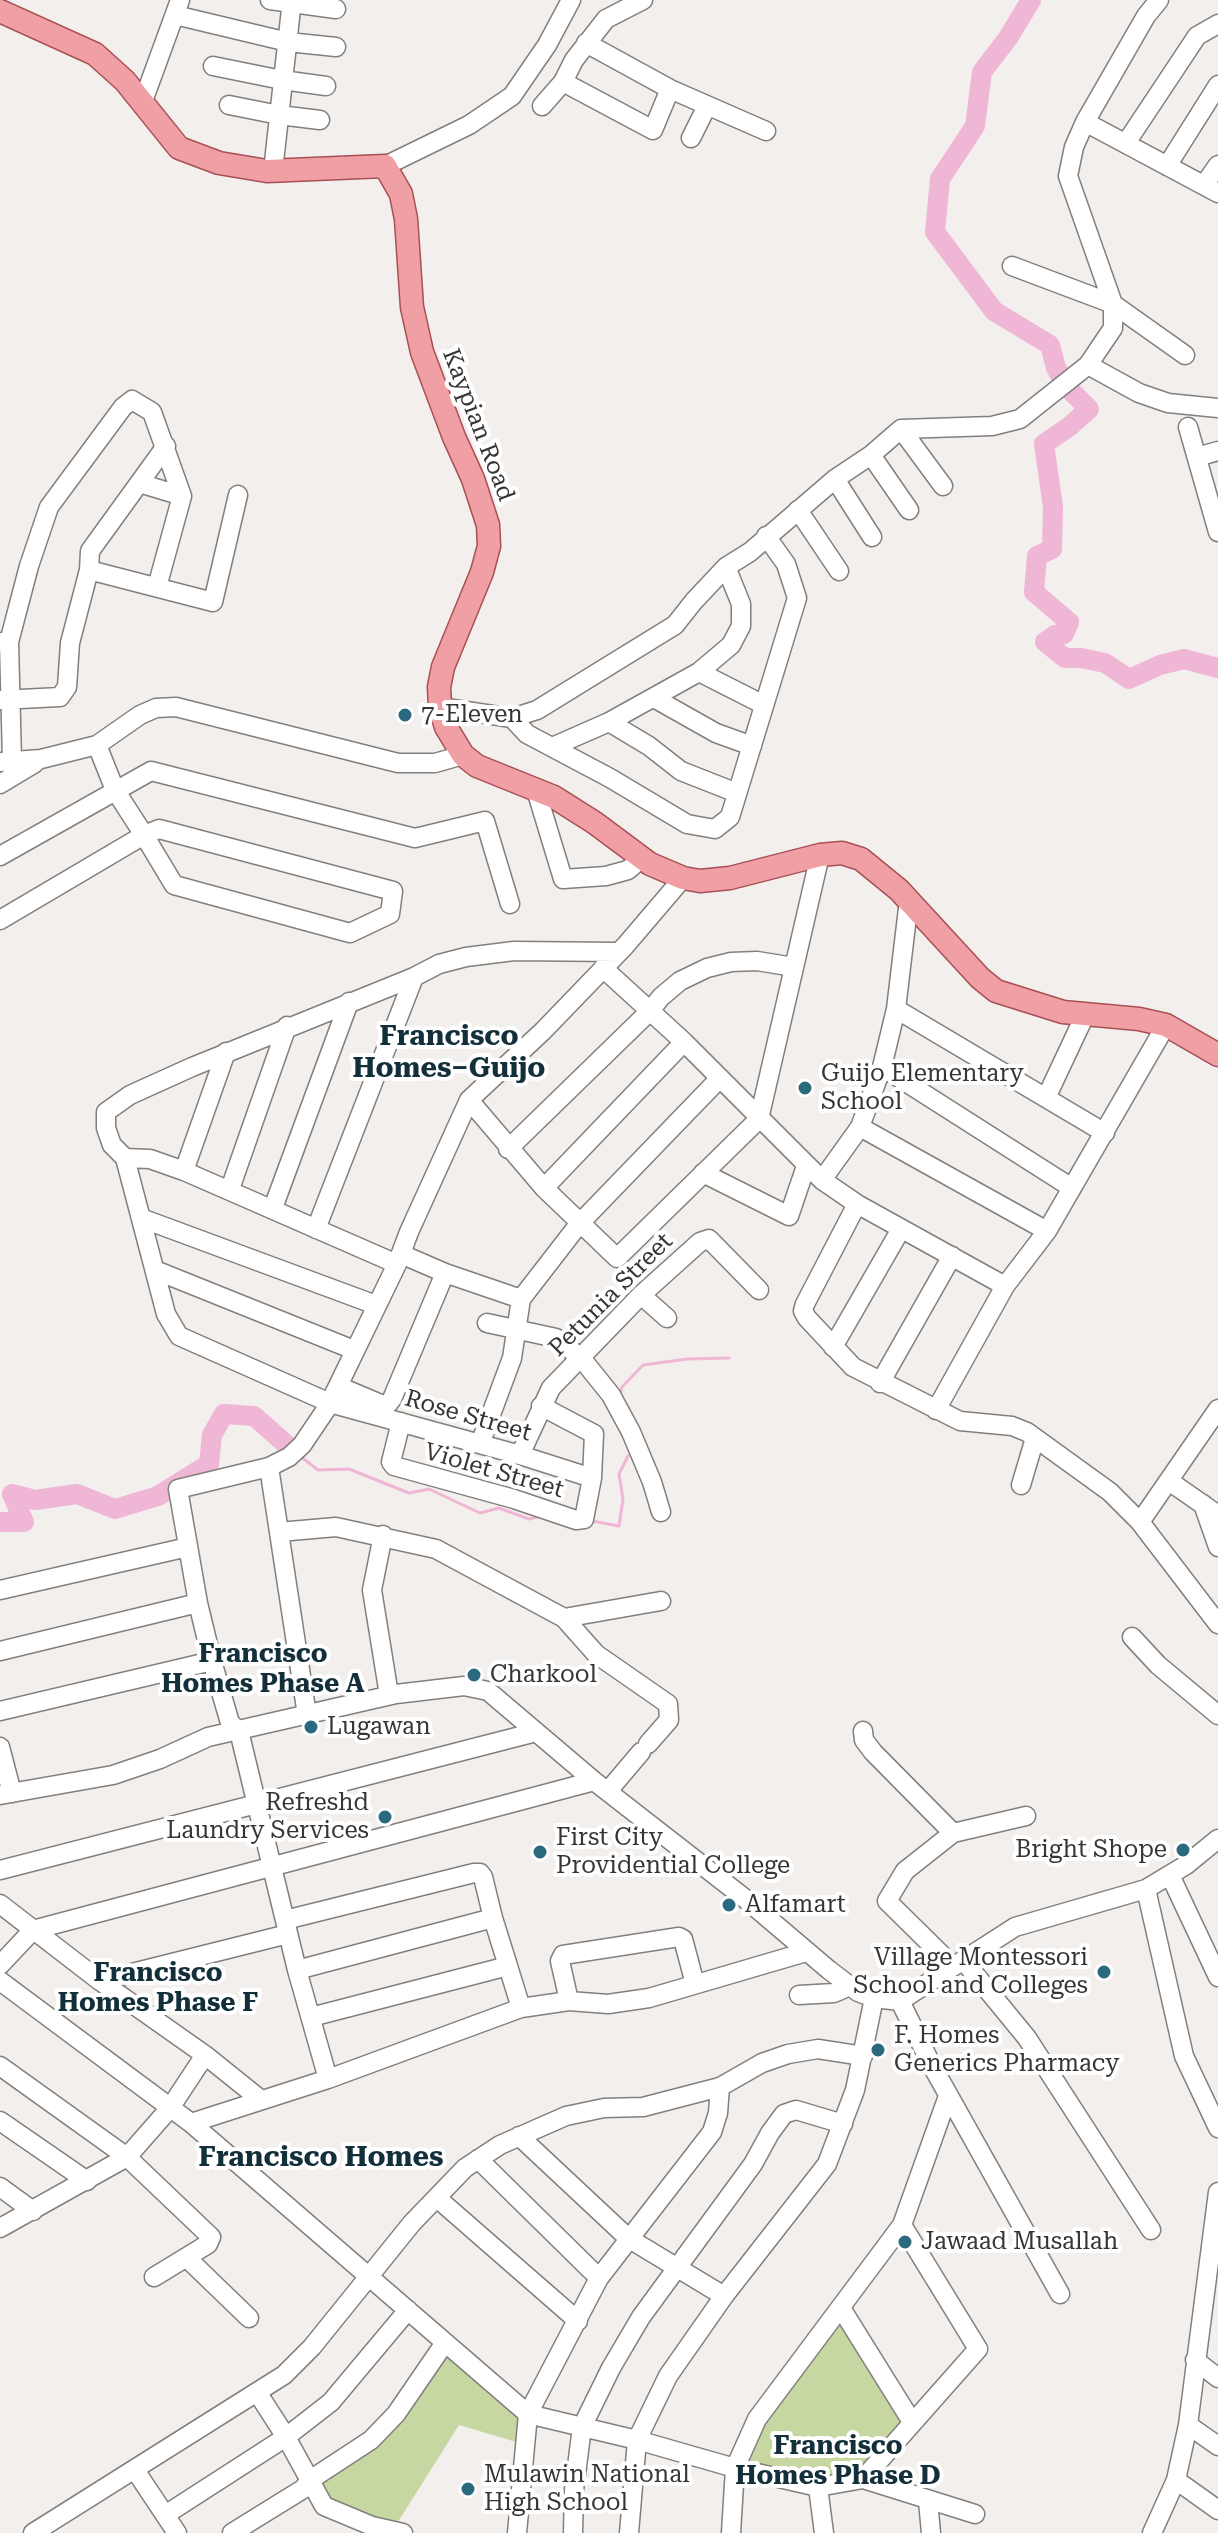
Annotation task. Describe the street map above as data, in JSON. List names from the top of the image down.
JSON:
{
  "streets": {
    "main road": ["Kaypian Road"],
    "street": ["Petunia Street", "Rose Street", "Violet Street"]
  },
  "crossings": [
    ["Petunia Street", "Rose Street"],
    ["Rose Street", "Violet Street"]
  ],
  "districts": [
    "Francisco Homes–Guijo",
    "Francisco Homes Phase A",
    "Francisco Homes Phase F",
    "Francisco Homes",
    "Francisco Homes Phase D"
  ],
  "places": [
    "7-Eleven",
    "Guijo Elementary School",
    "Charkool",
    "Lugawan",
    "Refreshd Laundry Services",
    "Bright Shope",
    "First City Providential College",
    "Alfamart",
    "Village Montessori School and Colleges",
    "F. Homes Generics Pharmacy",
    "Jawaad Musallah",
    "Mulawin National High School"
  ]
}
